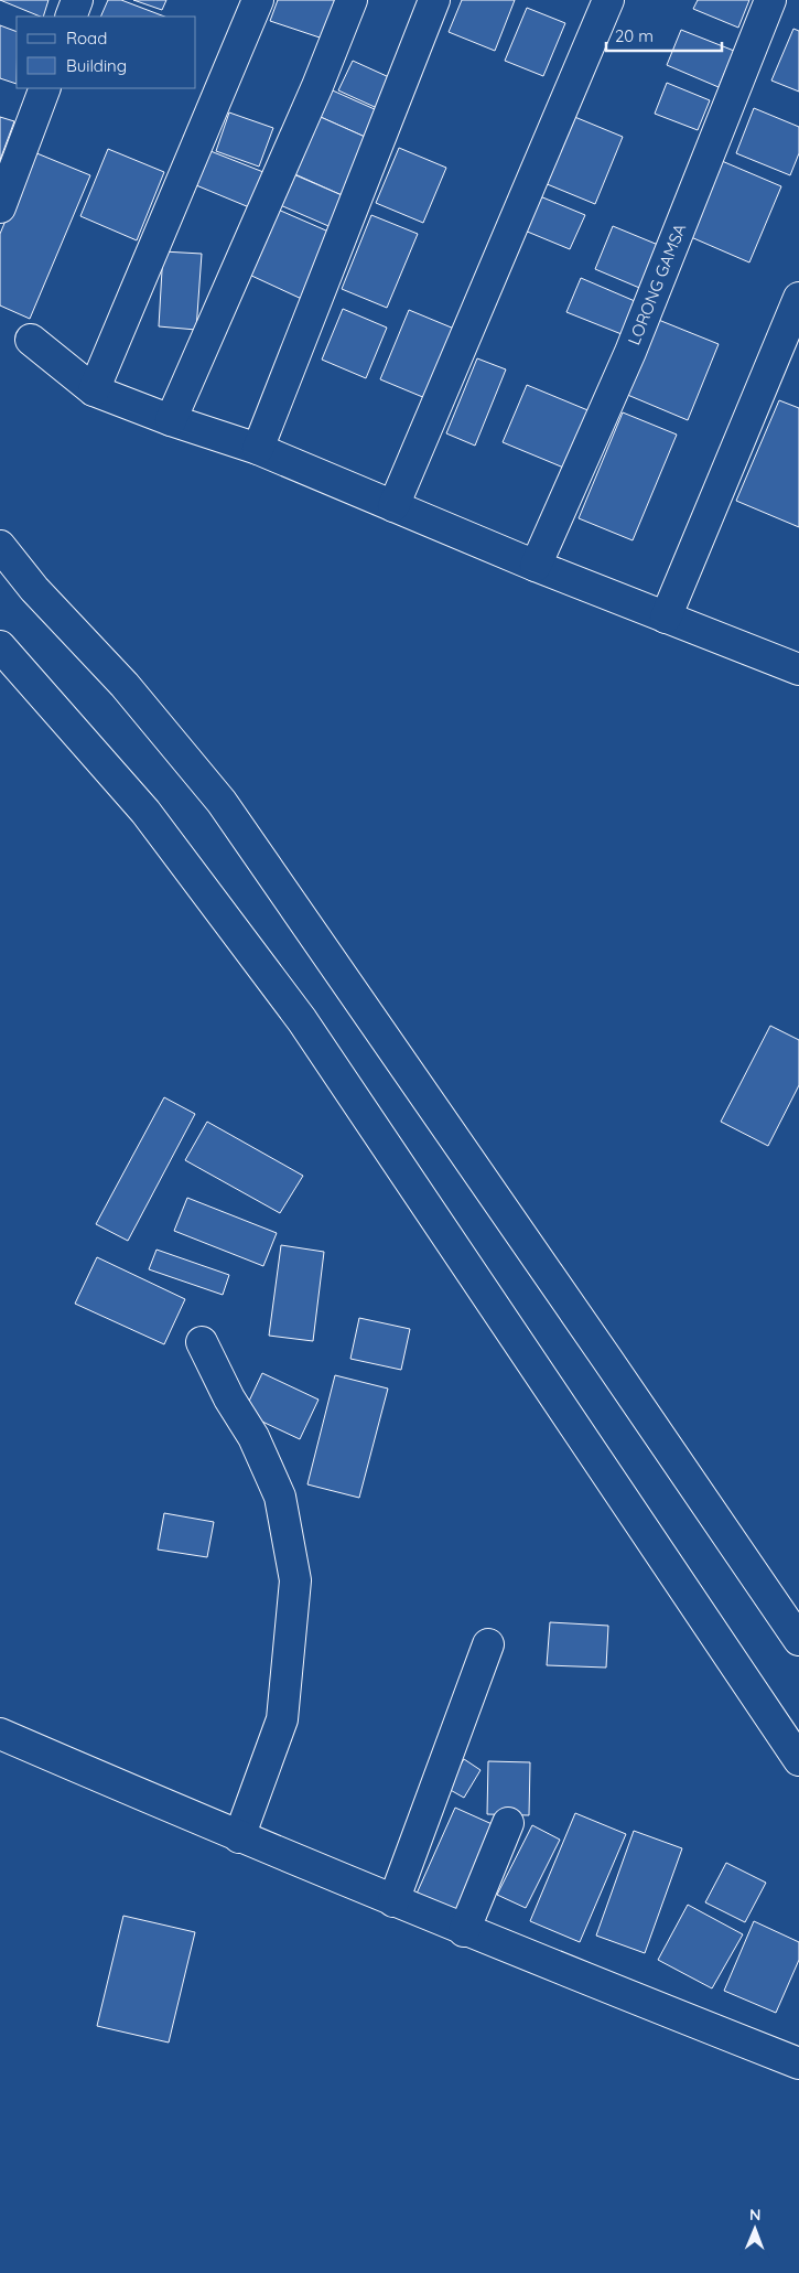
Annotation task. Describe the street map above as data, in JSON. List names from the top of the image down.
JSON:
{
  "streets": {
    "main road": ["LORONG GAMSA"]
  },
  "legend": ["Road", "Building"],
  "scale_bar": "20 m",
  "north": "top"
}
